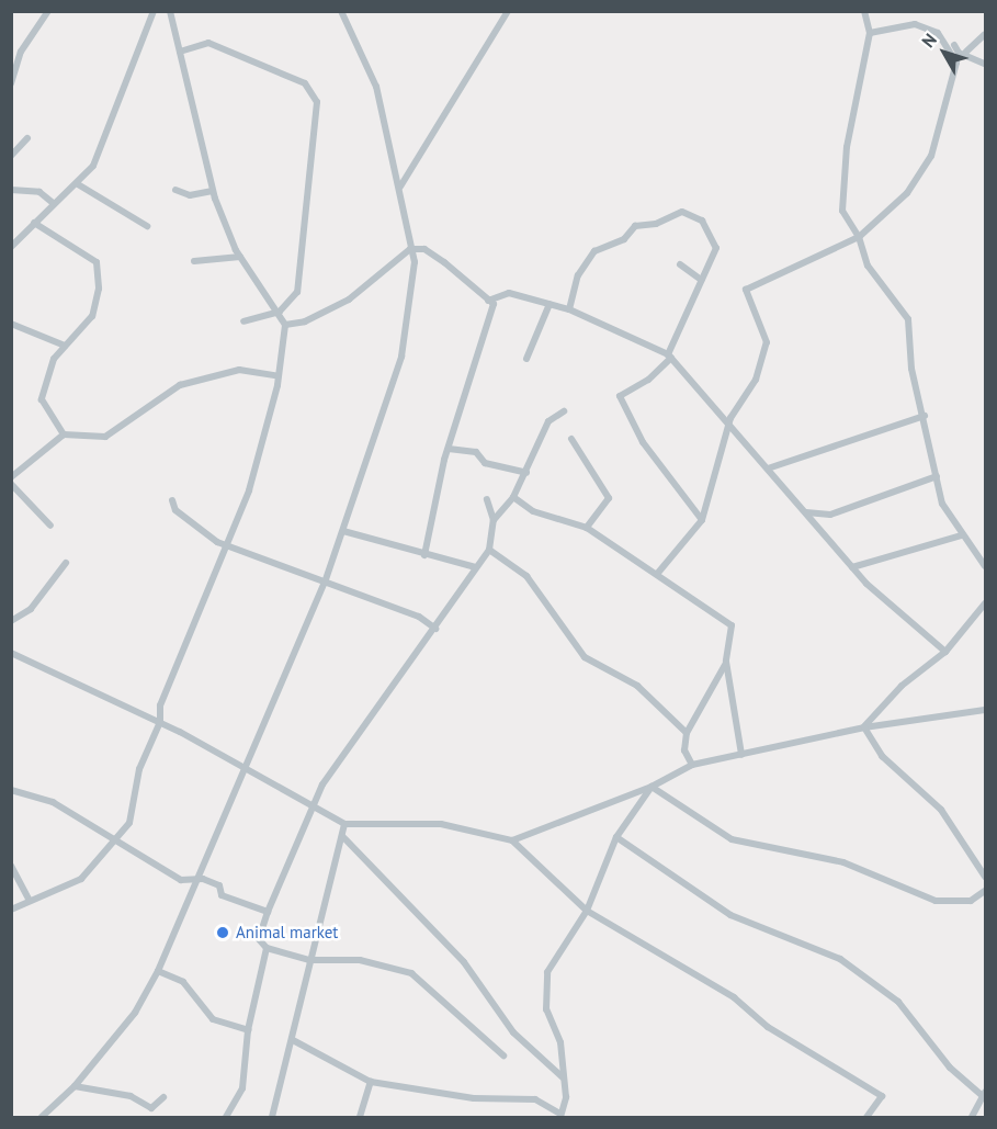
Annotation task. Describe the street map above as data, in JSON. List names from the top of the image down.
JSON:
{
  "places": ["Animal market"],
  "north": "top left"
}
